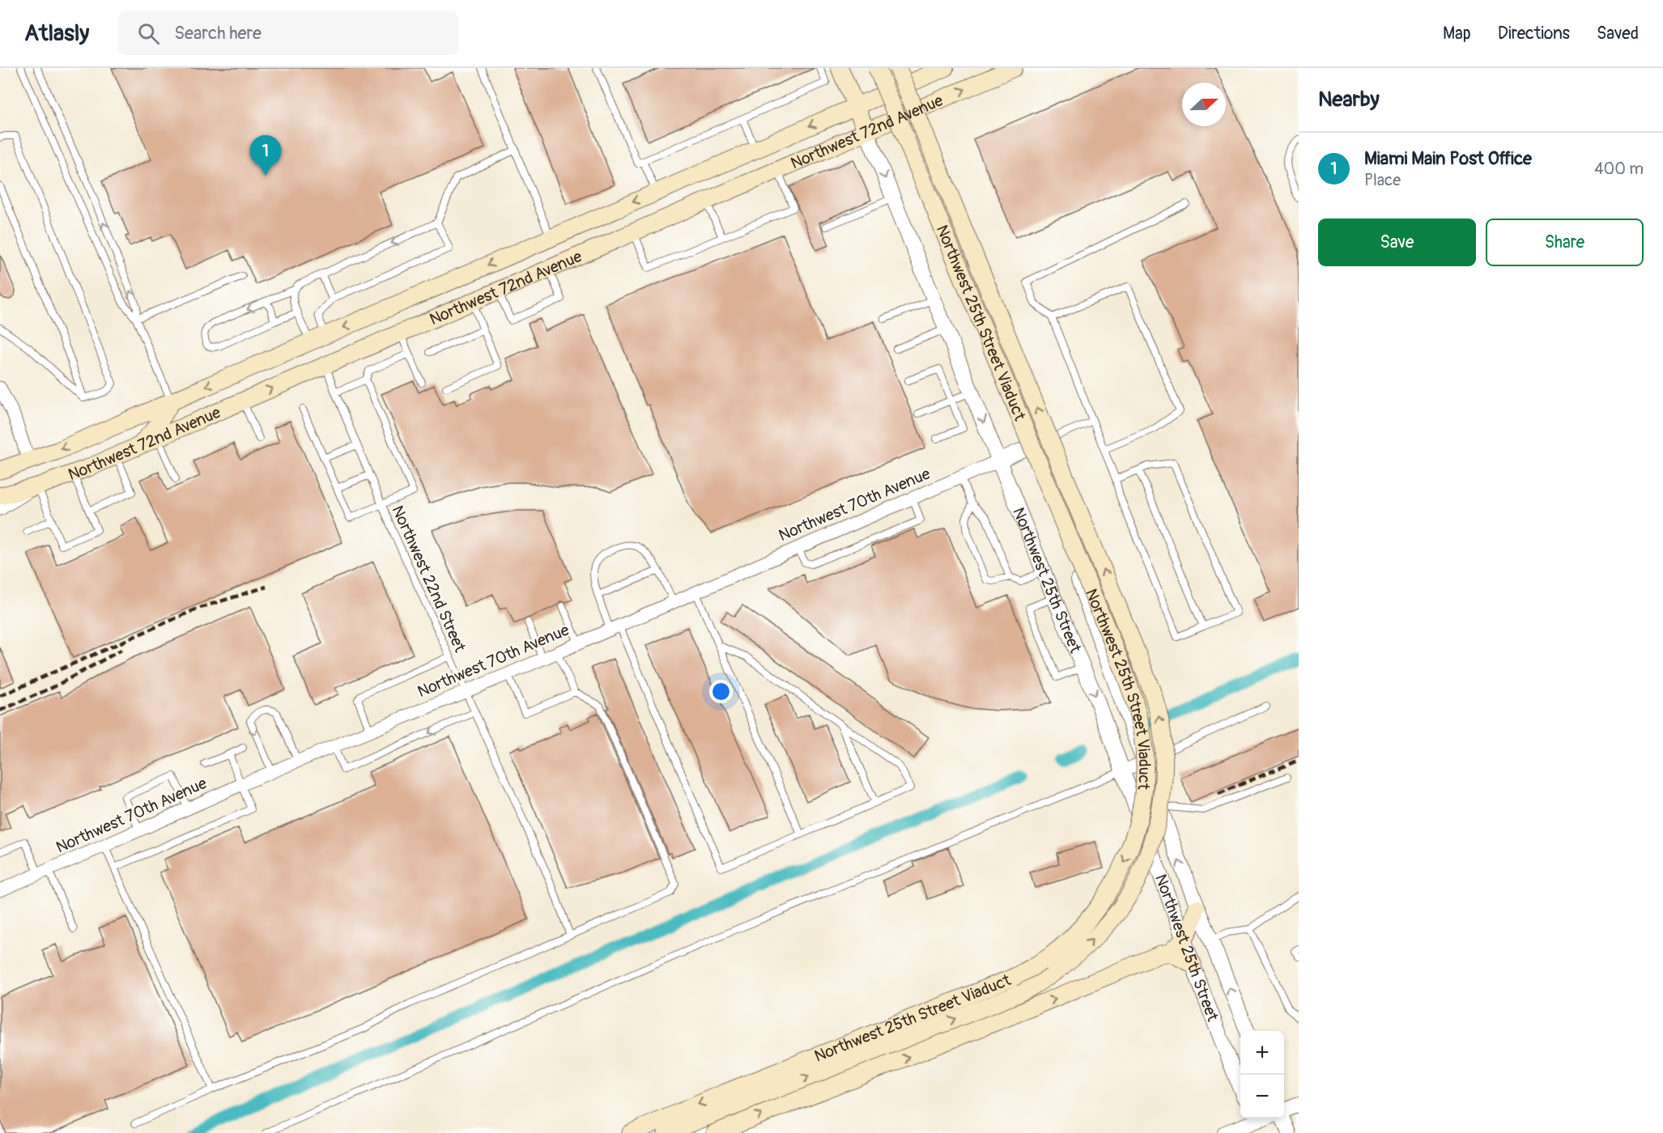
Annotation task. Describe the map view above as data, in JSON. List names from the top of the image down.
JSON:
{
  "streets": {
    "main road": ["Northwest 72nd Avenue", "Northwest 25th Street Viaduct", "Northwest 25th Street"],
    "street": ["Northwest 70th Avenue"],
    "lane": ["Northwest 22nd Street"]
  },
  "crossings": [
    ["Northwest 72nd Avenue", "Northwest 22nd Street"],
    ["Northwest 72nd Avenue", "Northwest 25th Street"],
    ["Northwest 70th Avenue", "Northwest 22nd Street"],
    ["Northwest 70th Avenue", "Northwest 25th Street"]
  ],
  "north": "right",
  "page": {
    "header": "Atlasly",
    "search": "Search here",
    "nav": ["Map", "Directions", "Saved"],
    "heading": "Nearby",
    "list": [
      {
        "mark": "1",
        "name": "Miami Main Post Office",
        "note": "Place",
        "value": "400 m"
      }
    ],
    "pins": "1",
    "buttons": ["Save", "Share"],
    "map_buttons": ["+", "−"]
  }
}
